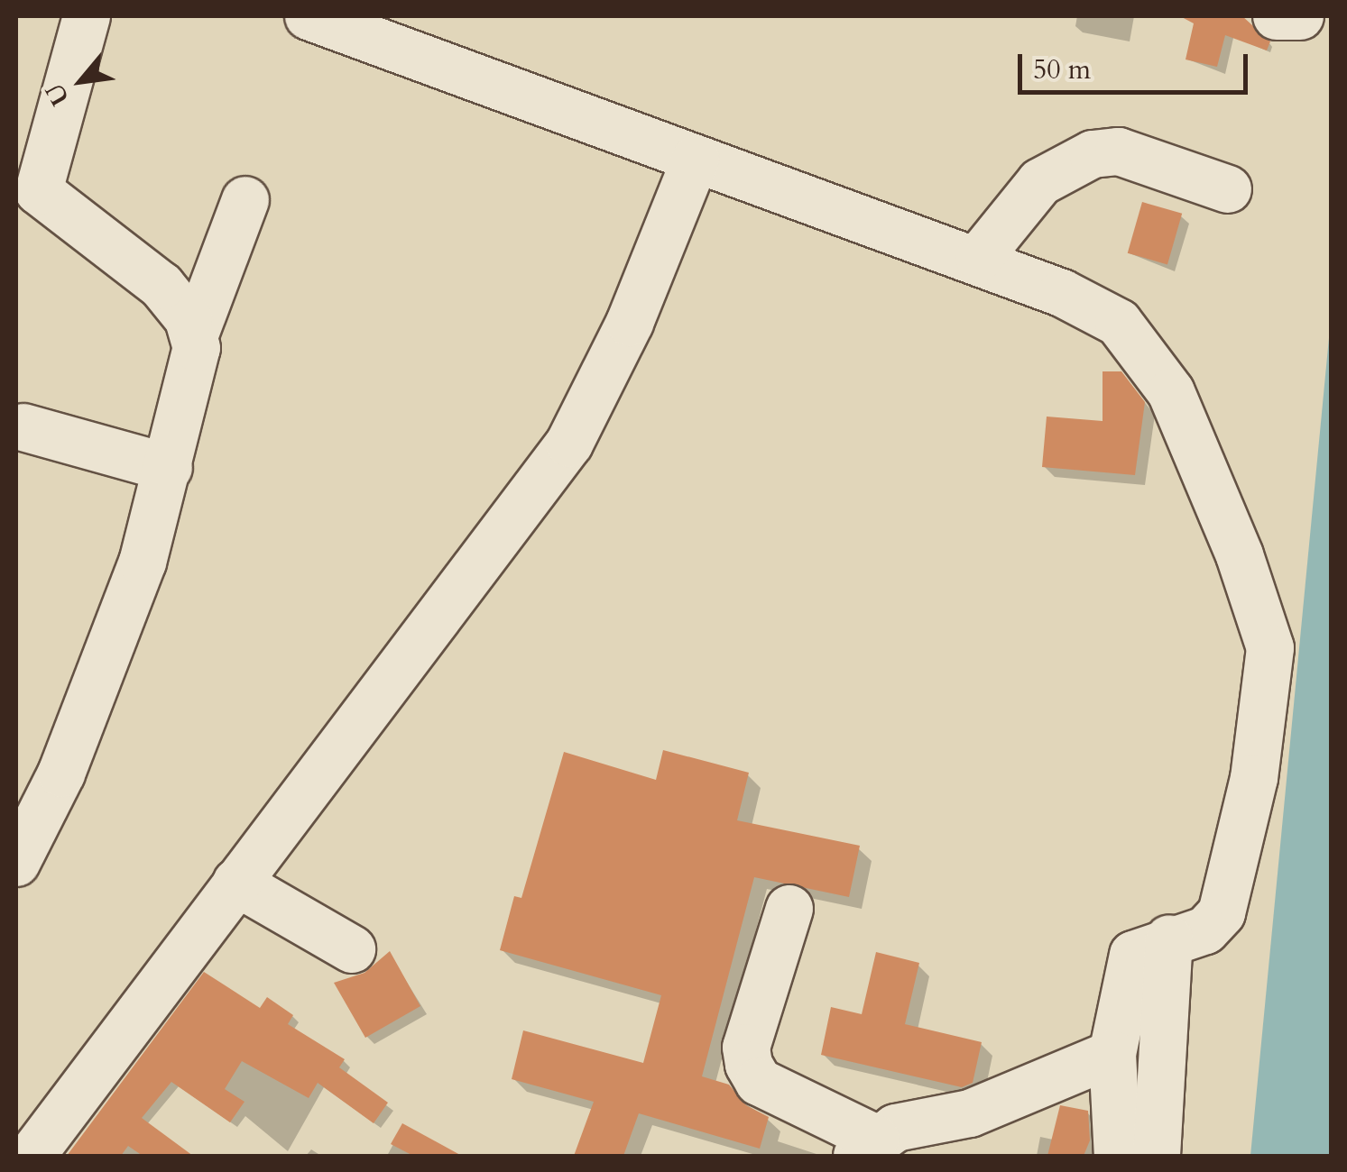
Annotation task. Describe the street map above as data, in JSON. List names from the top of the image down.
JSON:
{
  "scale_bar": "50 m",
  "north": "bottom left"
}
